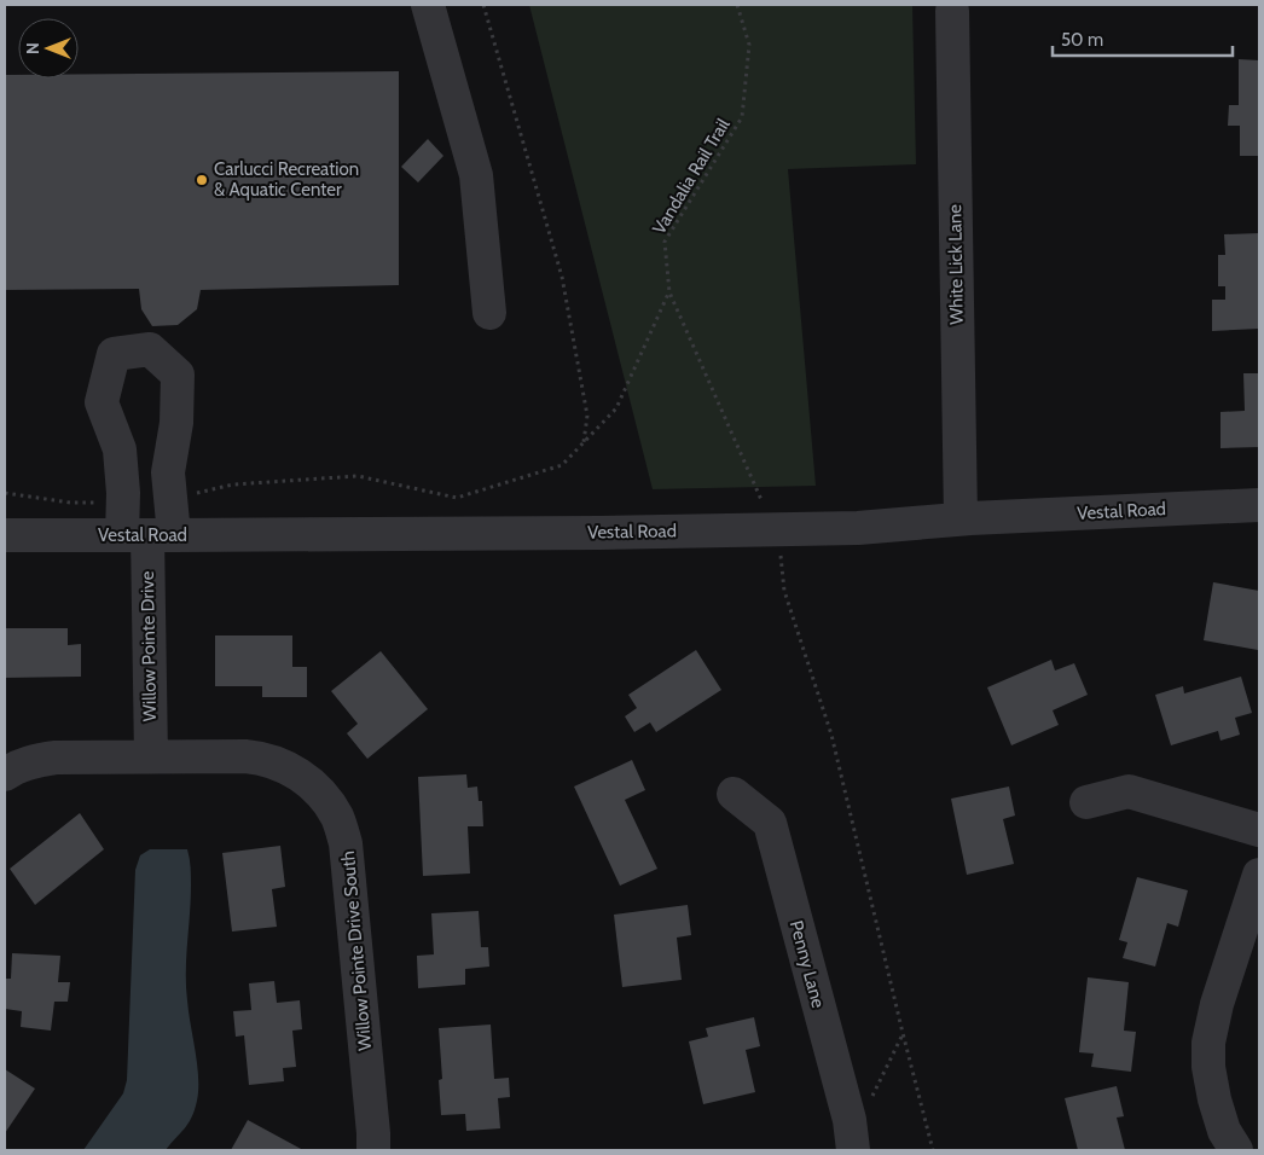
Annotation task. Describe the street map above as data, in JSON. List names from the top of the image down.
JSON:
{
  "streets": {
    "street": [
      "White Lick Lane",
      "Vestal Road",
      "Willow Pointe Drive",
      "Willow Pointe Drive South",
      "Penny Lane"
    ],
    "path": ["Vandalia Rail Trail"]
  },
  "crossings": [
    ["White Lick Lane", "Vestal Road"],
    ["Vestal Road", "Willow Pointe Drive"],
    ["Willow Pointe Drive", "Willow Pointe Drive South"]
  ],
  "places": ["Carlucci Recreation & Aquatic Center"],
  "scale_bar": "50 m",
  "north": "left"
}
